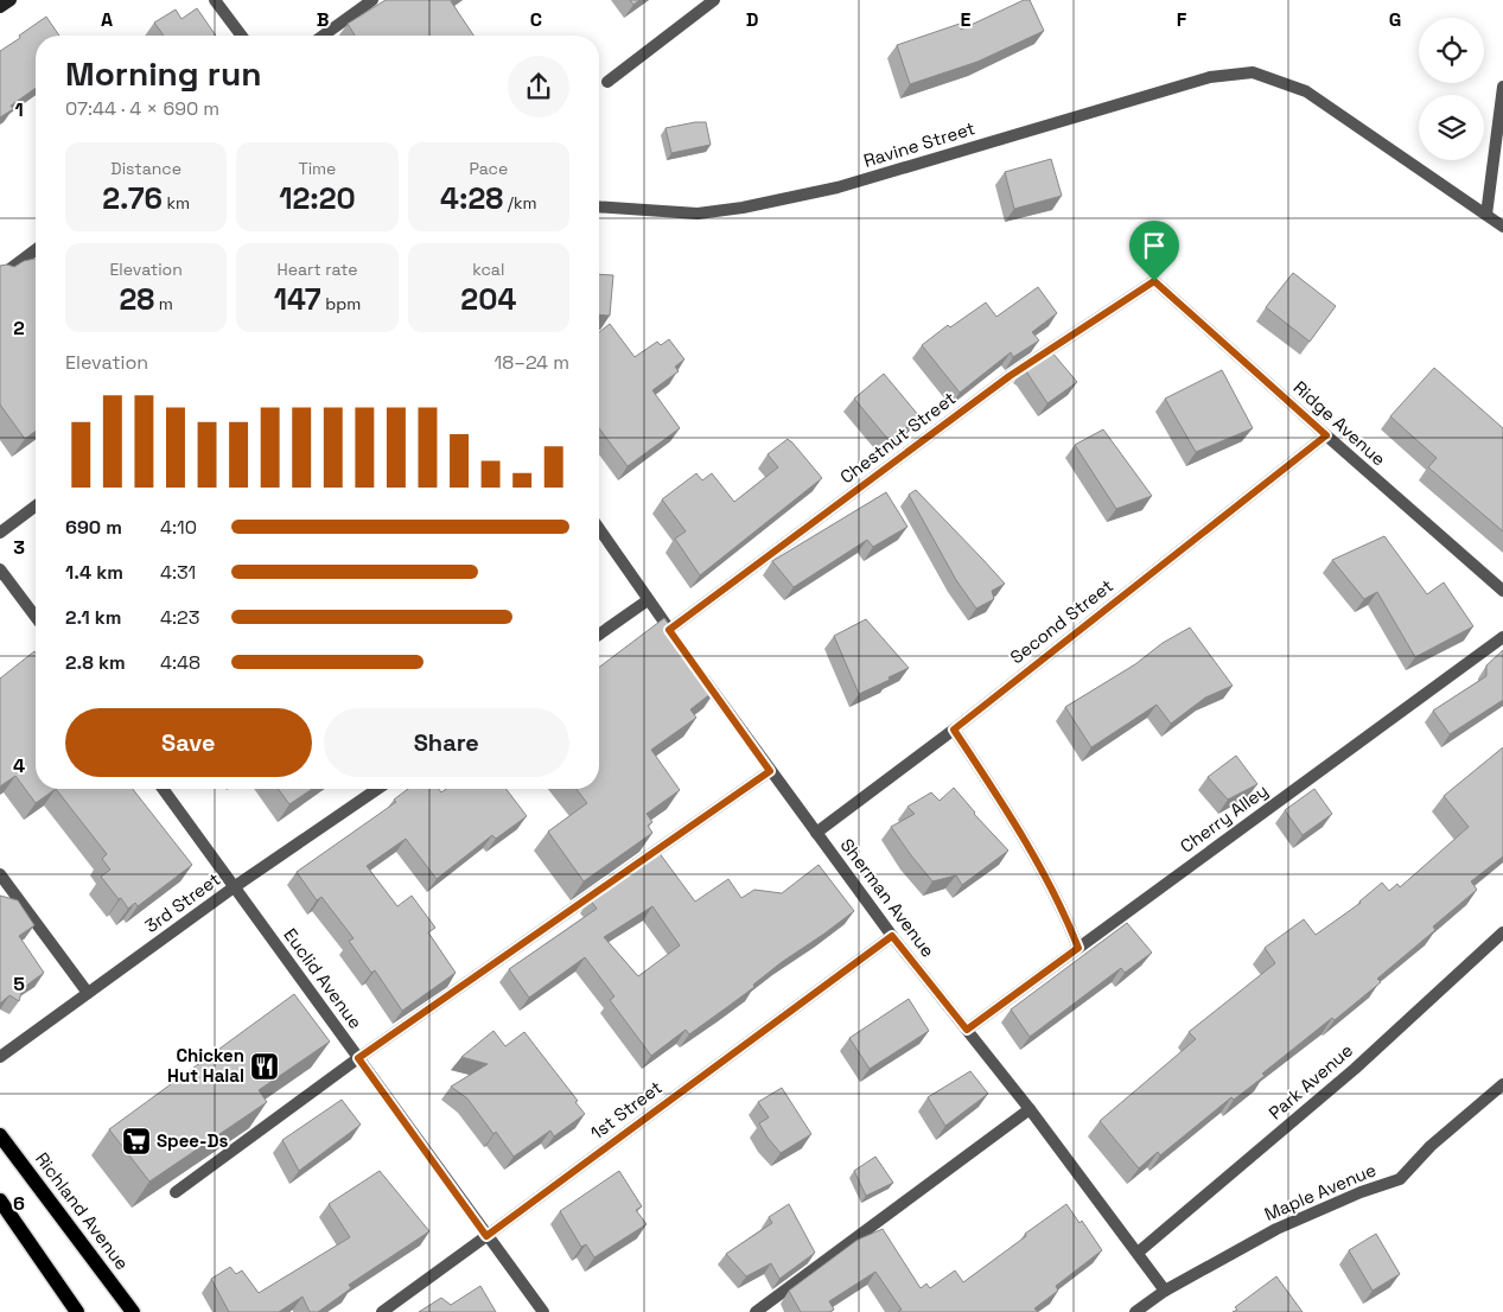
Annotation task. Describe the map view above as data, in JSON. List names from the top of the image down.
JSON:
{
  "streets": {
    "main road": ["Richland Avenue"],
    "street": [
      "Ravine Street",
      "Ridge Avenue",
      "Chestnut Street",
      "Second Street",
      "Cherry Alley",
      "Sherman Avenue",
      "3rd Street",
      "Euclid Avenue",
      "Park Avenue",
      "1st Street",
      "Maple Avenue"
    ]
  },
  "crossings": [
    ["Ridge Avenue", "Chestnut Street"],
    ["Ridge Avenue", "Second Street"],
    ["Second Street", "Sherman Avenue"],
    ["Cherry Alley", "Sherman Avenue"],
    ["Sherman Avenue", "Park Avenue"],
    ["Sherman Avenue", "1st Street"],
    ["Sherman Avenue", "Maple Avenue"],
    ["3rd Street", "Euclid Avenue"],
    ["Euclid Avenue", "1st Street"]
  ],
  "places": {
    "restaurant": ["Chicken Hut Halal"],
    "supermarket": ["Spee-Ds"]
  },
  "page": {
    "heading": ["Morning run", "07:44 · 4 × 690 m"],
    "stats": [
      ["Distance", "2.76 km"],
      ["Time", "12:20"],
      ["Pace", "4:28 /km"],
      ["Elevation", "28 m"],
      ["Heart rate", "147 bpm"],
      ["kcal", "204"]
    ],
    "chart": ["Elevation", "18–24 m"],
    "list": [
      {
        "name": "690 m",
        "note": "4:10"
      },
      {
        "name": "1.4 km",
        "note": "4:31"
      },
      {
        "name": "2.1 km",
        "note": "4:23"
      },
      {
        "name": "2.8 km",
        "note": "4:48"
      }
    ],
    "buttons": ["Save", "Share"]
  },
  "grid": {
    "columns": [
      "A",
      "B",
      "C",
      "D",
      "E",
      "F",
      "G"
    ],
    "rows": [
      "1",
      "2",
      "3",
      "4",
      "5",
      "6"
    ]
  }
}
